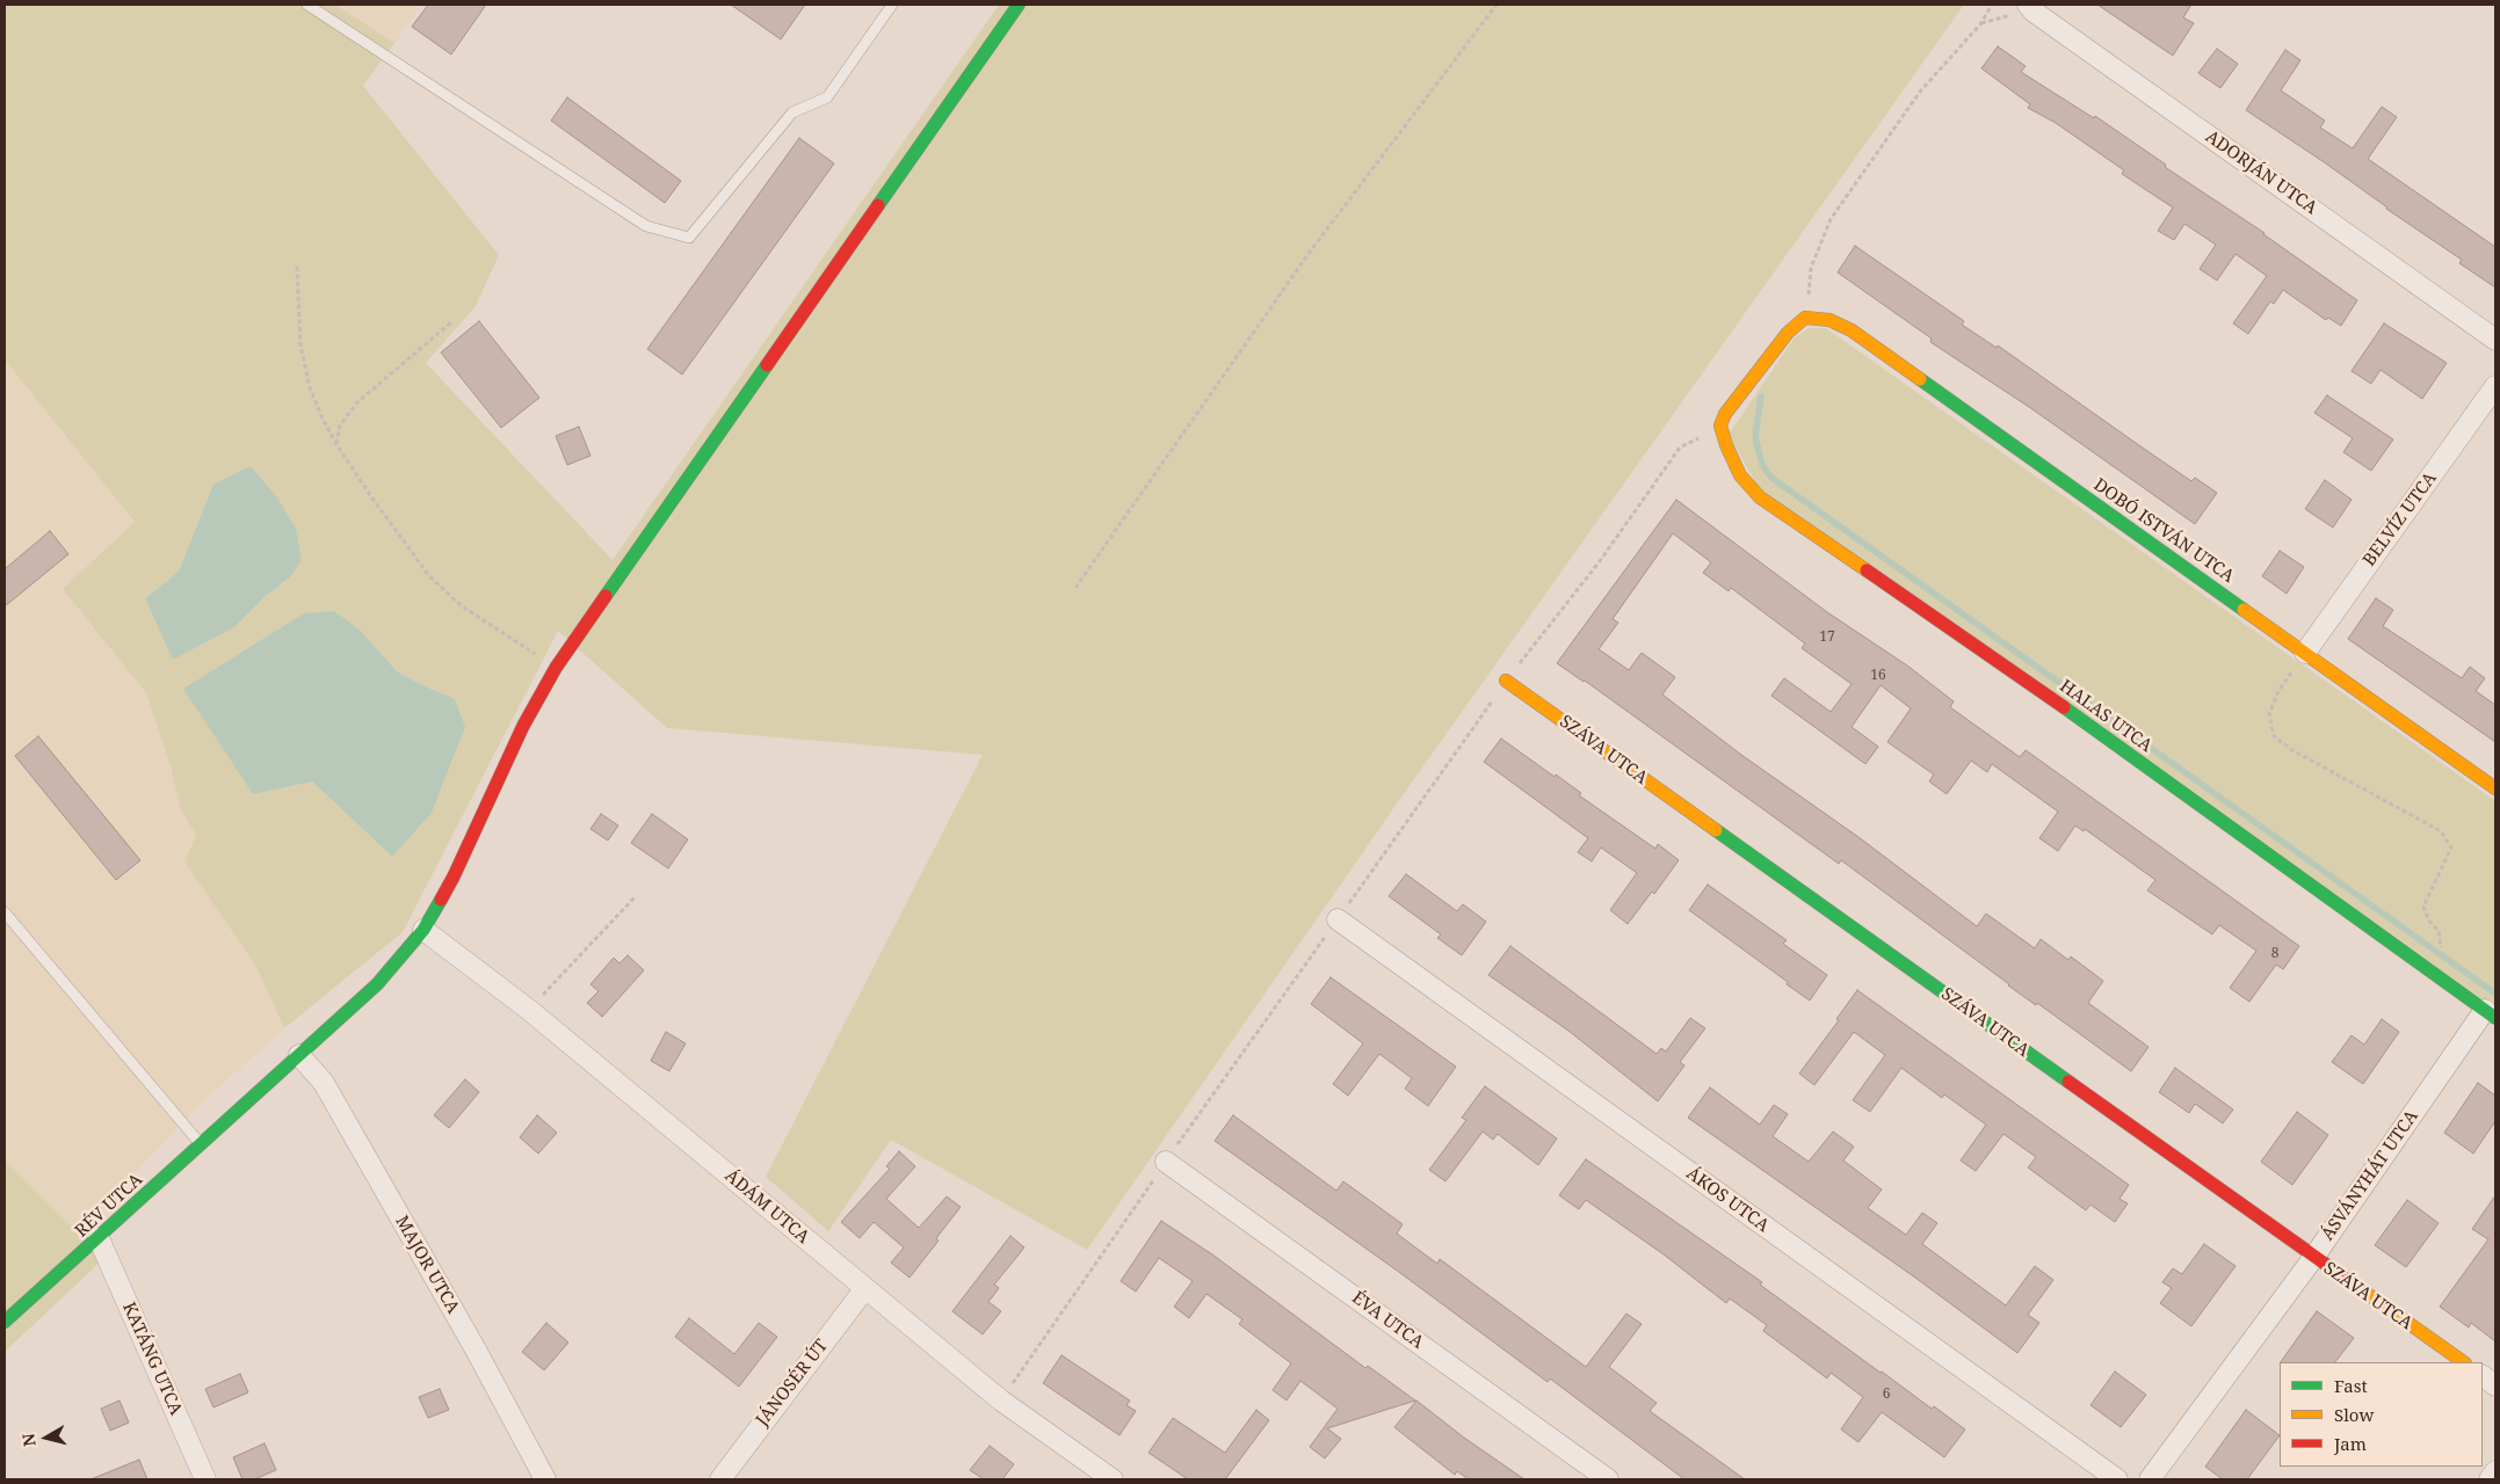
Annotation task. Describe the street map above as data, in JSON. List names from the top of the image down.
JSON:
{
  "streets": {
    "street": [
      "ADORJÁN UTCA",
      "BELVÍZ UTCA",
      "DOBÓ ISTVÁN UTCA",
      "HALAS UTCA",
      "SZÁVA UTCA",
      "ÁSVÁNYHÁT UTCA",
      "ÁKOS UTCA",
      "RÉV UTCA",
      "ÁDÁM UTCA",
      "MAJOR UTCA",
      "ÉVA UTCA",
      "KATÁNG UTCA",
      "JÁNOSÉR ÚT"
    ]
  },
  "crossings": [
    ["BELVÍZ UTCA", "DOBÓ ISTVÁN UTCA"],
    ["DOBÓ ISTVÁN UTCA", "HALAS UTCA"],
    ["HALAS UTCA", "ÁSVÁNYHÁT UTCA"],
    ["SZÁVA UTCA", "ÁSVÁNYHÁT UTCA"],
    ["RÉV UTCA", "ÁDÁM UTCA"],
    ["RÉV UTCA", "MAJOR UTCA"],
    ["RÉV UTCA", "KATÁNG UTCA"],
    ["ÁDÁM UTCA", "JÁNOSÉR ÚT"]
  ],
  "house_numbers": [
    "17",
    "16",
    "8",
    "6"
  ],
  "legend": ["Fast", "Slow", "Jam"],
  "north": "left"
}
